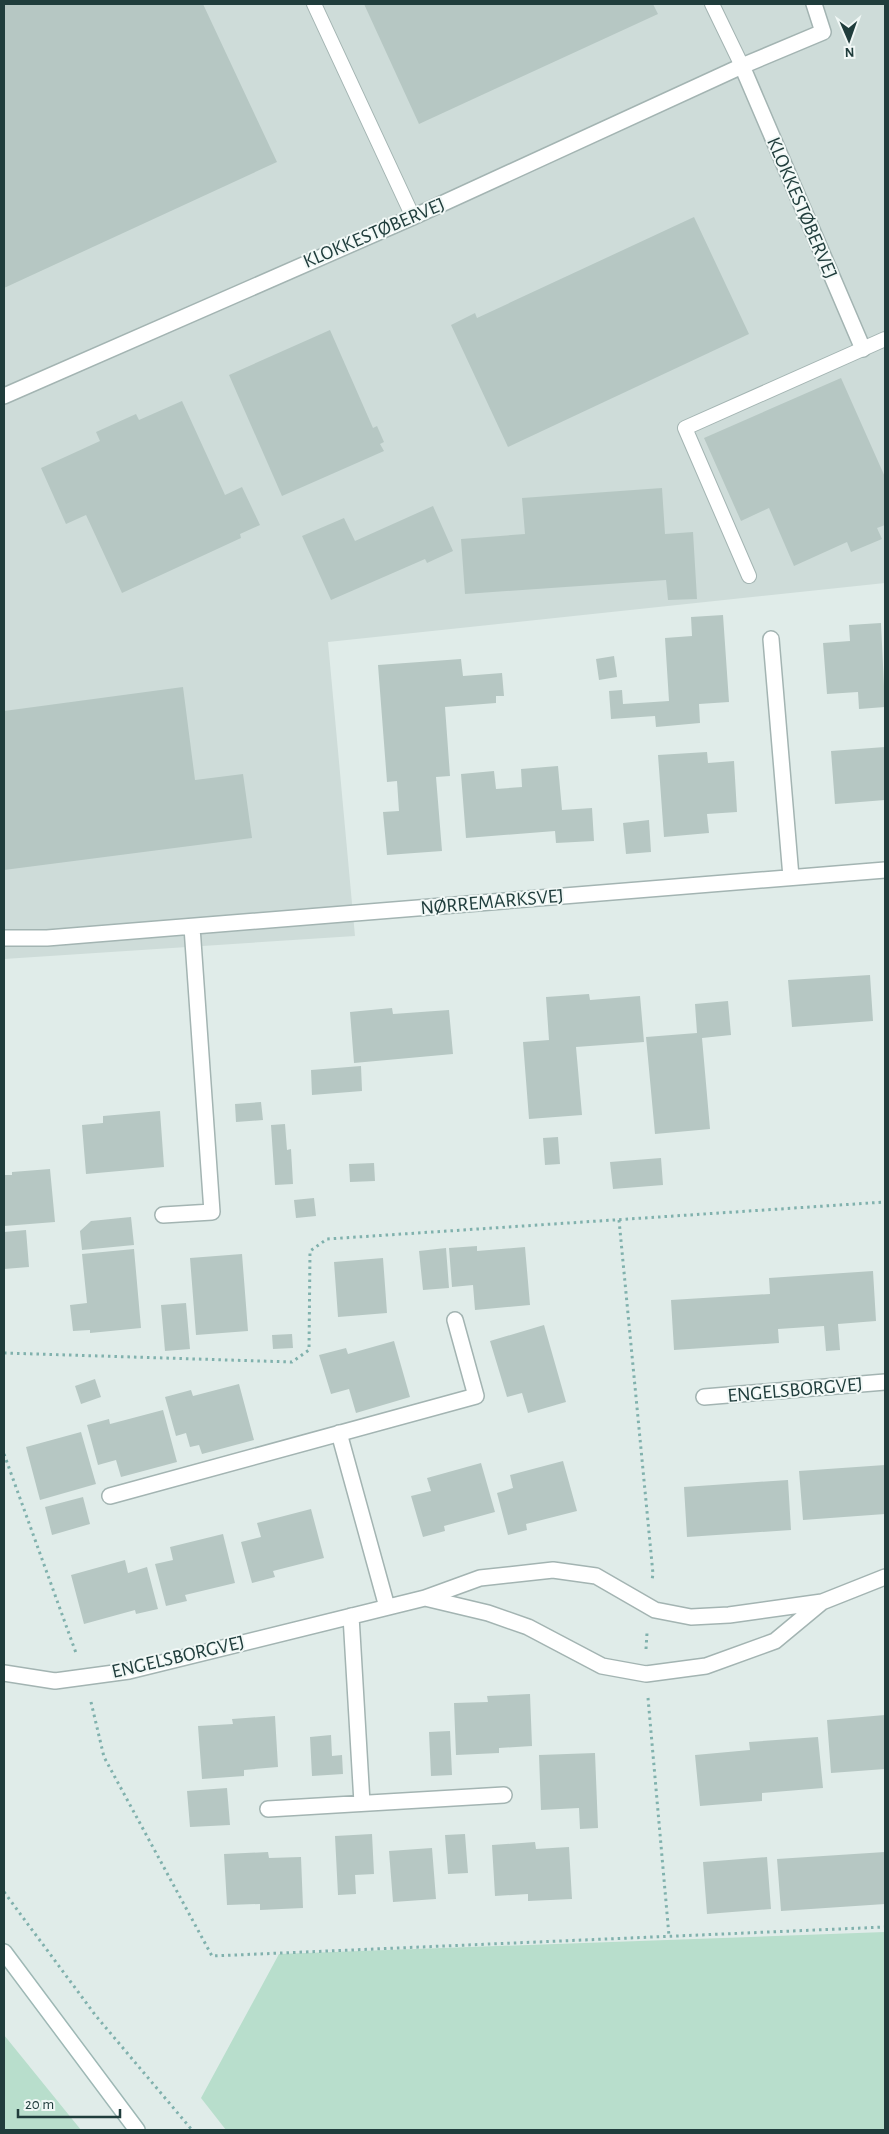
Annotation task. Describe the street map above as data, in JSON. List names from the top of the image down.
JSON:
{
  "streets": {
    "street": ["KLOKKESTØBERVEJ", "NØRREMARKSVEJ", "ENGELSBORGVEJ"]
  },
  "scale_bar": "20 m",
  "north": "bottom"
}
